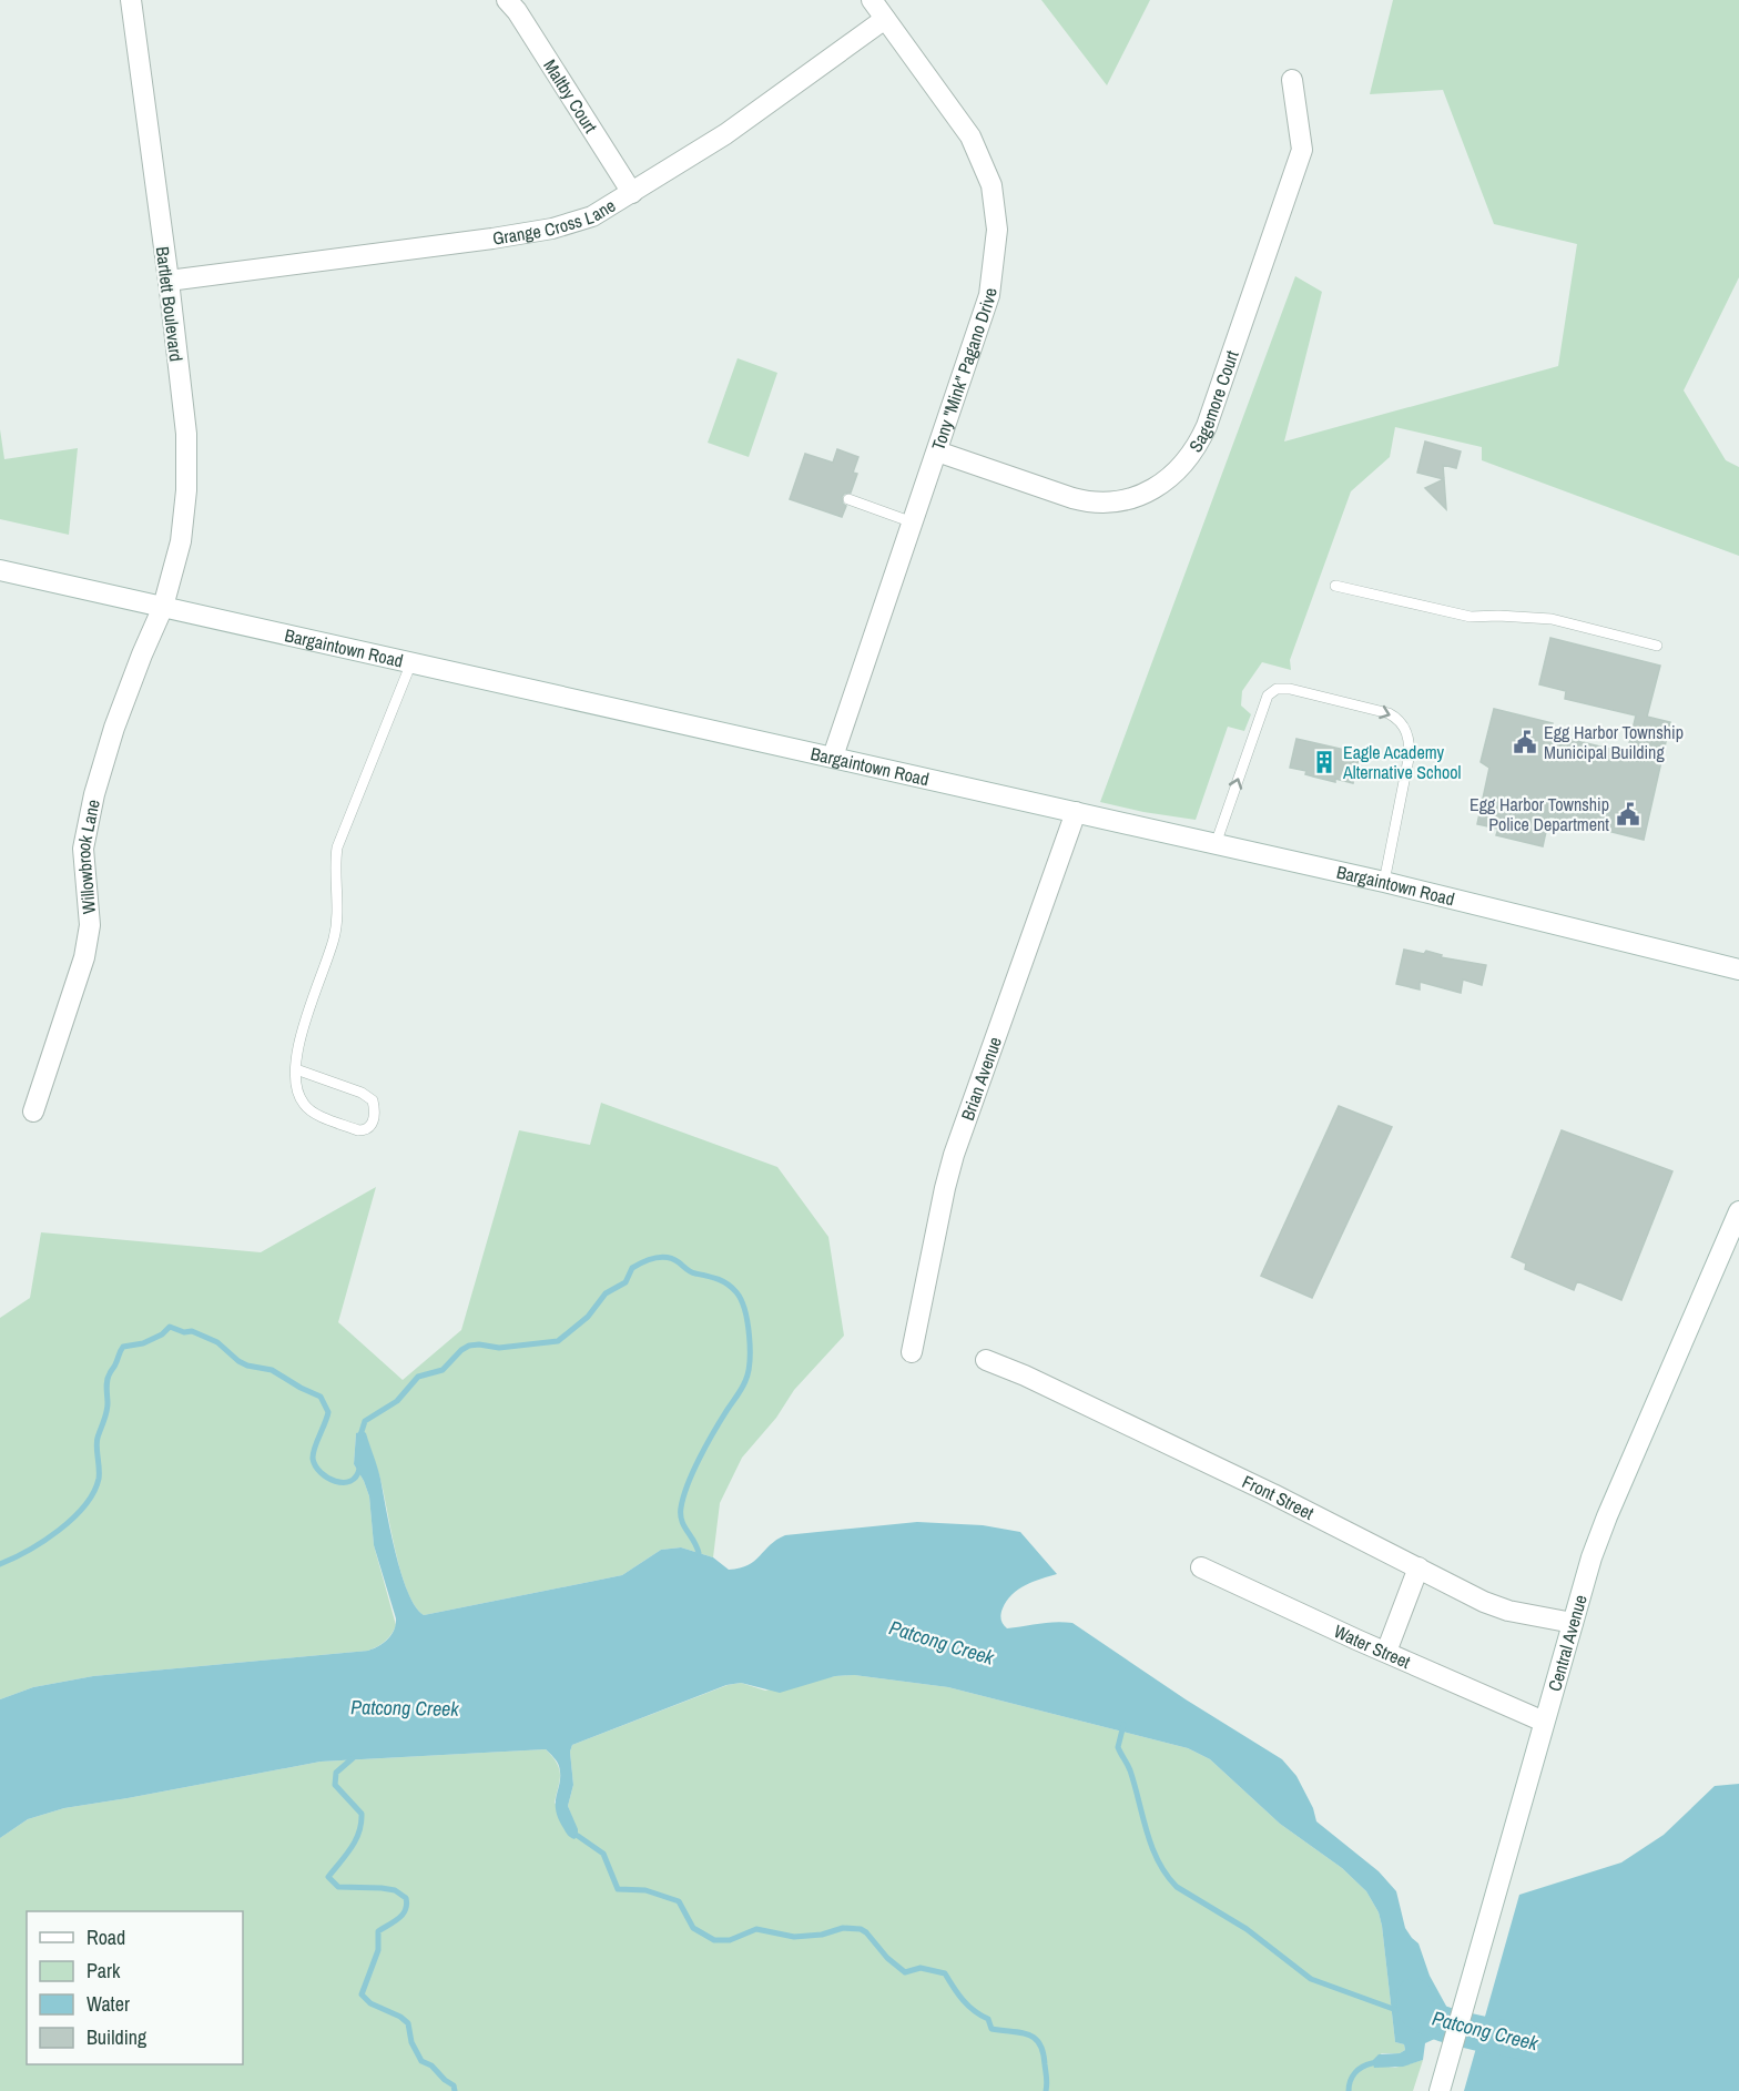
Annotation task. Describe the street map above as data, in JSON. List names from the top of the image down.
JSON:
{
  "streets": {
    "street": [
      "Maltby Court",
      "Grange Cross Lane",
      "Bartlett Boulevard",
      "Tony \"Mink\" Pagano Drive",
      "Sagemore Court",
      "Bargaintown Road",
      "Willowbrook Lane",
      "Brian Avenue",
      "Front Street",
      "Central Avenue",
      "Water Street"
    ]
  },
  "crossings": [
    ["Maltby Court", "Grange Cross Lane"],
    ["Grange Cross Lane", "Bartlett Boulevard"],
    ["Grange Cross Lane", "Tony \"Mink\" Pagano Drive"],
    ["Bartlett Boulevard", "Bargaintown Road"],
    ["Bartlett Boulevard", "Willowbrook Lane"],
    ["Tony \"Mink\" Pagano Drive", "Sagemore Court"],
    ["Tony \"Mink\" Pagano Drive", "Bargaintown Road"],
    ["Bargaintown Road", "Willowbrook Lane"],
    ["Bargaintown Road", "Brian Avenue"],
    ["Front Street", "Central Avenue"],
    ["Central Avenue", "Water Street"]
  ],
  "water": ["Patcong Creek"],
  "places": {
    "public building": ["Egg Harbor Township Municipal Building", "Egg Harbor Township Police Department"],
    "building": ["Eagle Academy Alternative School"]
  },
  "legend": [
    "Road",
    "Park",
    "Water",
    "Building"
  ]
}
